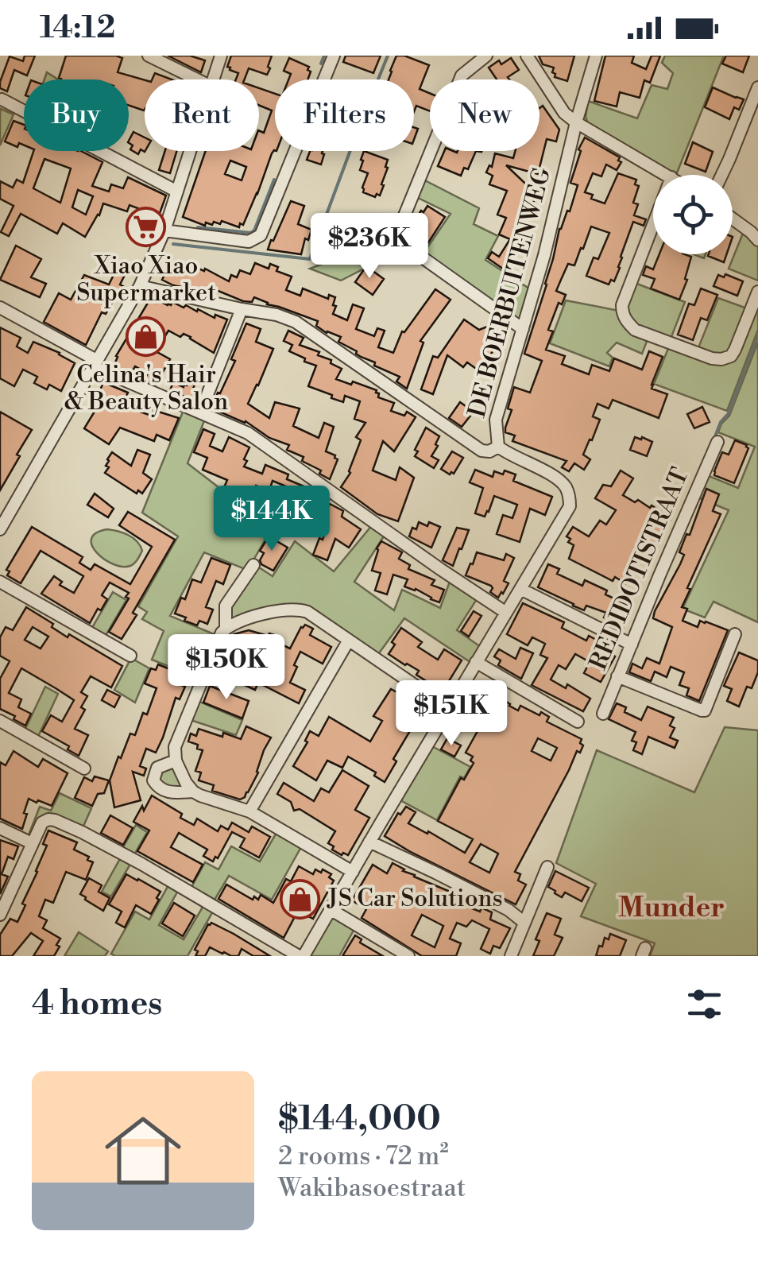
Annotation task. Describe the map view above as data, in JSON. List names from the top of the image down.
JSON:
{
  "streets": {
    "street": ["DE BOERBUITENWEG", "REDIDOTISTRAAT"]
  },
  "districts": ["Munder"],
  "places": {
    "supermarket": ["Xiao Xiao Supermarket"],
    "shop": ["Celina's Hair & Beauty Salon", "JS Car Solutions"]
  },
  "page": {
    "status": "14:12",
    "chip": [
      "Buy",
      "Rent",
      "Filters",
      "New"
    ],
    "price": [
      "$236K",
      "$144K",
      "$150K",
      "$151K"
    ],
    "heading": "4 homes",
    "list": [
      {
        "name": "$144,000",
        "note": "2 rooms · 72 m² · Wakibasoestraat"
      }
    ]
  }
}
